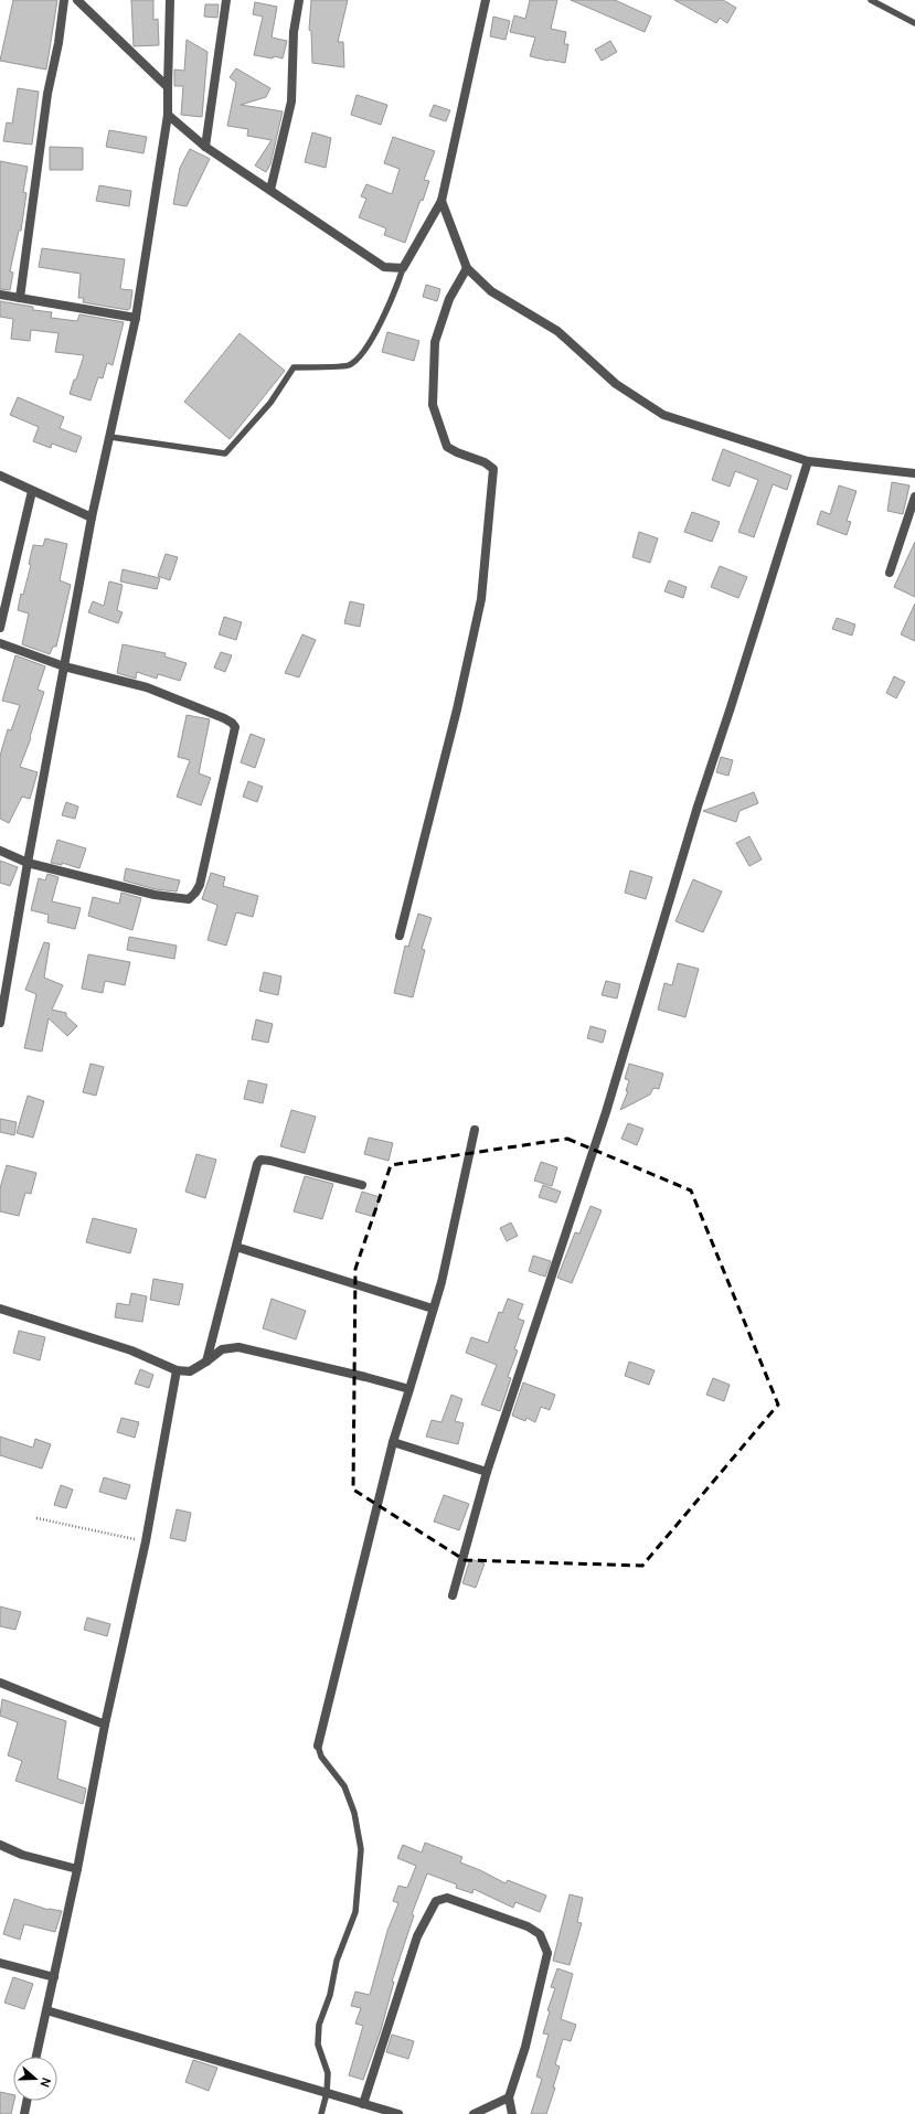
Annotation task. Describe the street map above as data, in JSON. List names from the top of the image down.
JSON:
{
  "north": "right"
}
